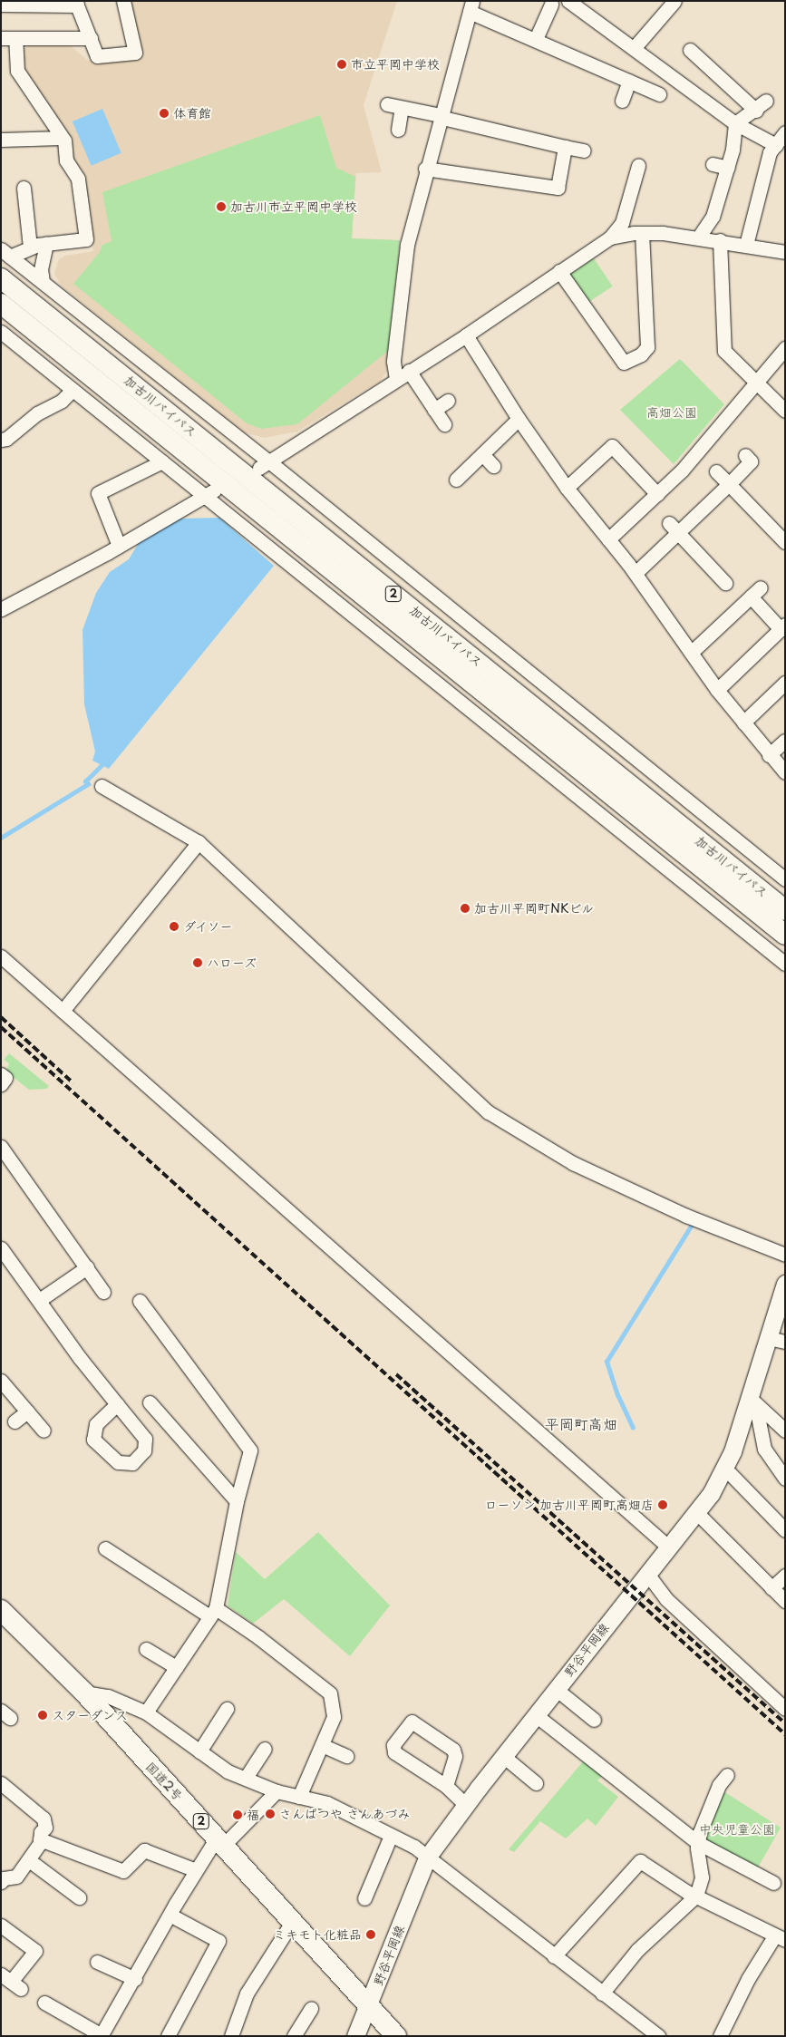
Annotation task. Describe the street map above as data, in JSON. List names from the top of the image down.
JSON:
{
  "streets": {
    "highway": ["加古川バイパス", "2", "国道2号"],
    "main road": ["野谷平岡線"]
  },
  "crossings": [
    ["野谷平岡線", "国道2号"]
  ],
  "districts": ["平岡町高畑"],
  "parks": ["高畑公園", "中央児童公園"],
  "places": [
    "市立平岡中学校",
    "体育館",
    "加古川市立平岡中学校",
    "加古川平岡町NKビル",
    "ダイソー",
    "ハローズ",
    "ローソン 加古川平岡町高畑店",
    "スターダンス",
    "さんぱつや さんあづみ",
    "福",
    "ミキモト化粧品"
  ]
}
